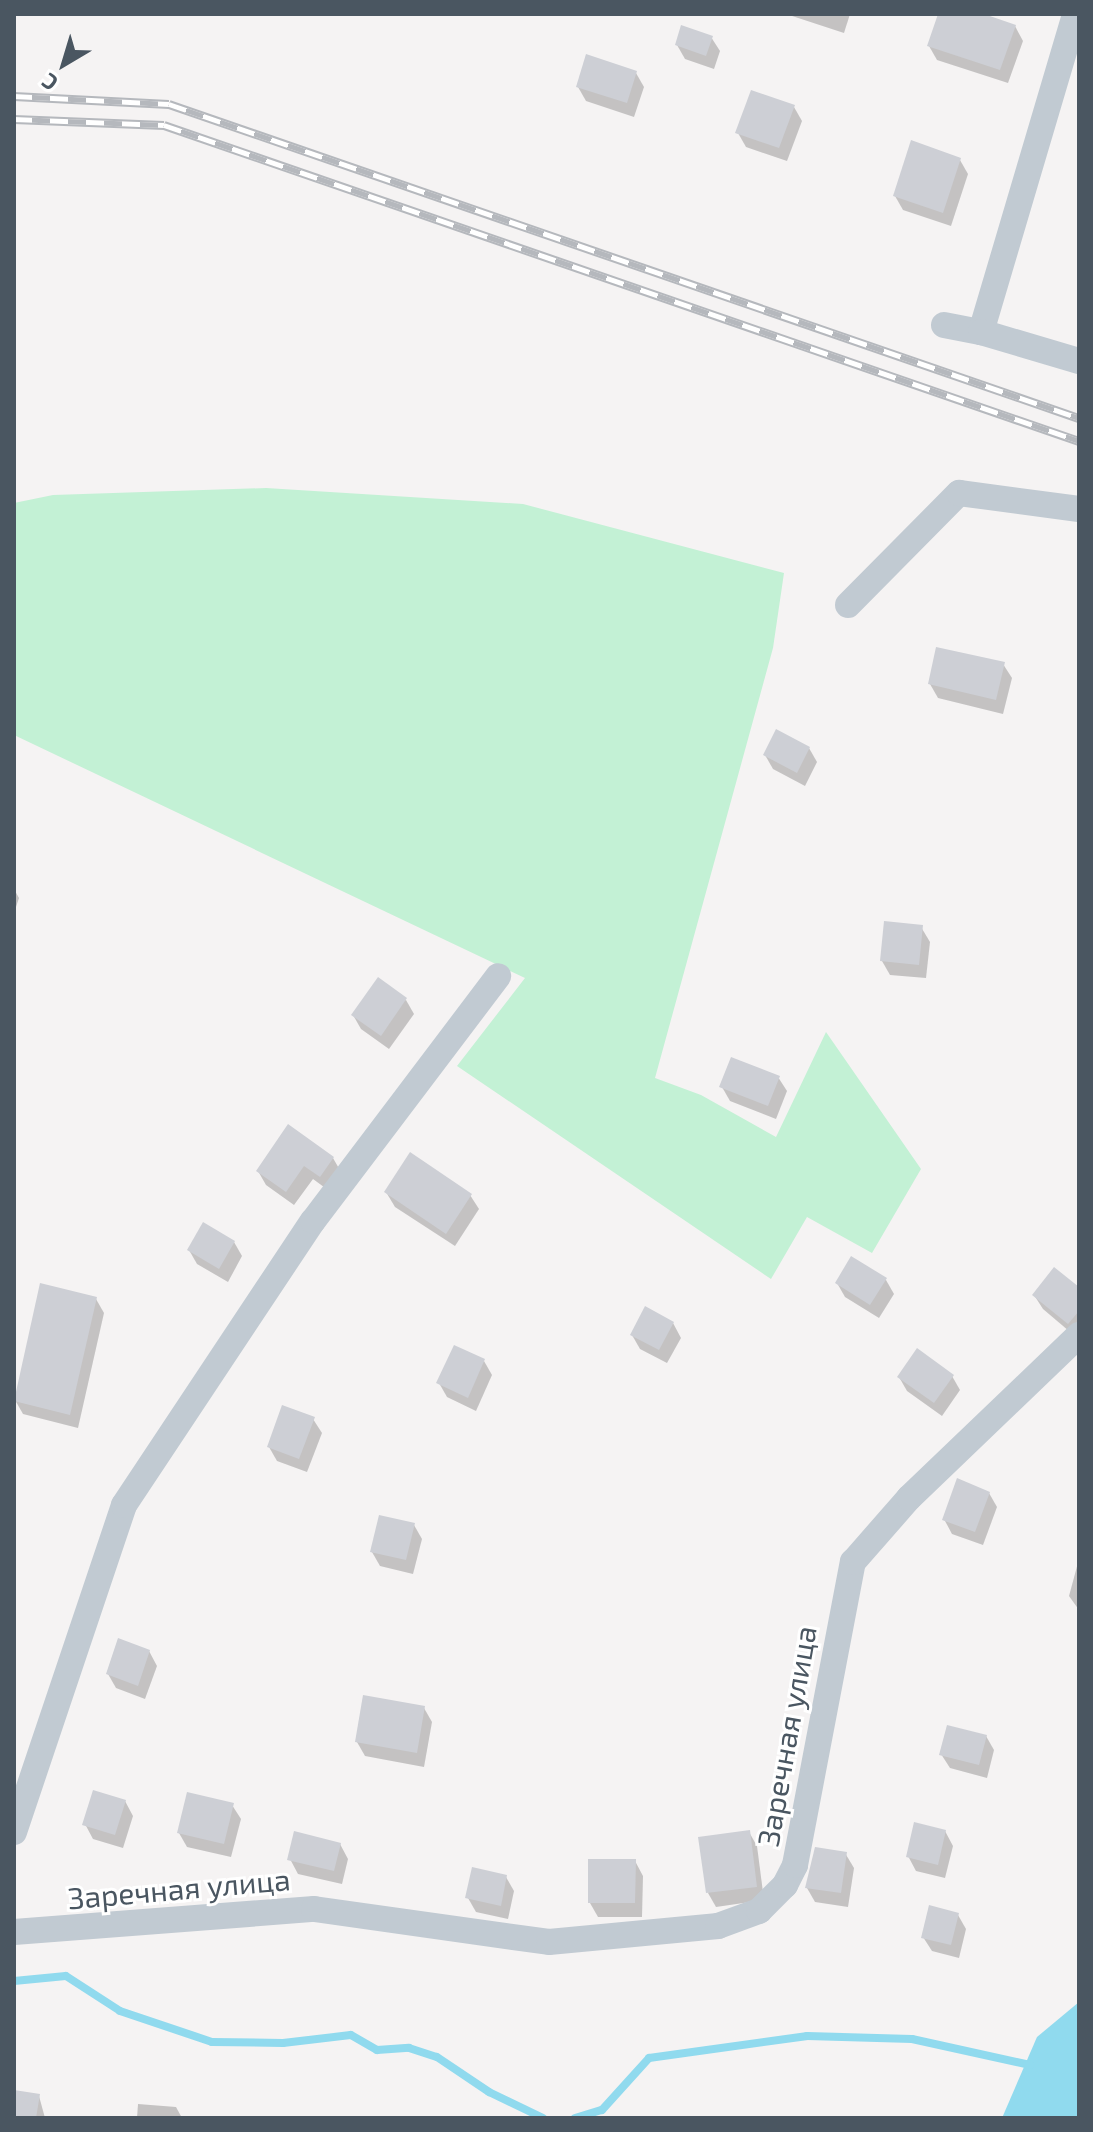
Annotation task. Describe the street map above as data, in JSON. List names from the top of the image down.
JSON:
{
  "streets": {
    "street": ["Заречная улица"]
  },
  "north": "bottom left"
}
